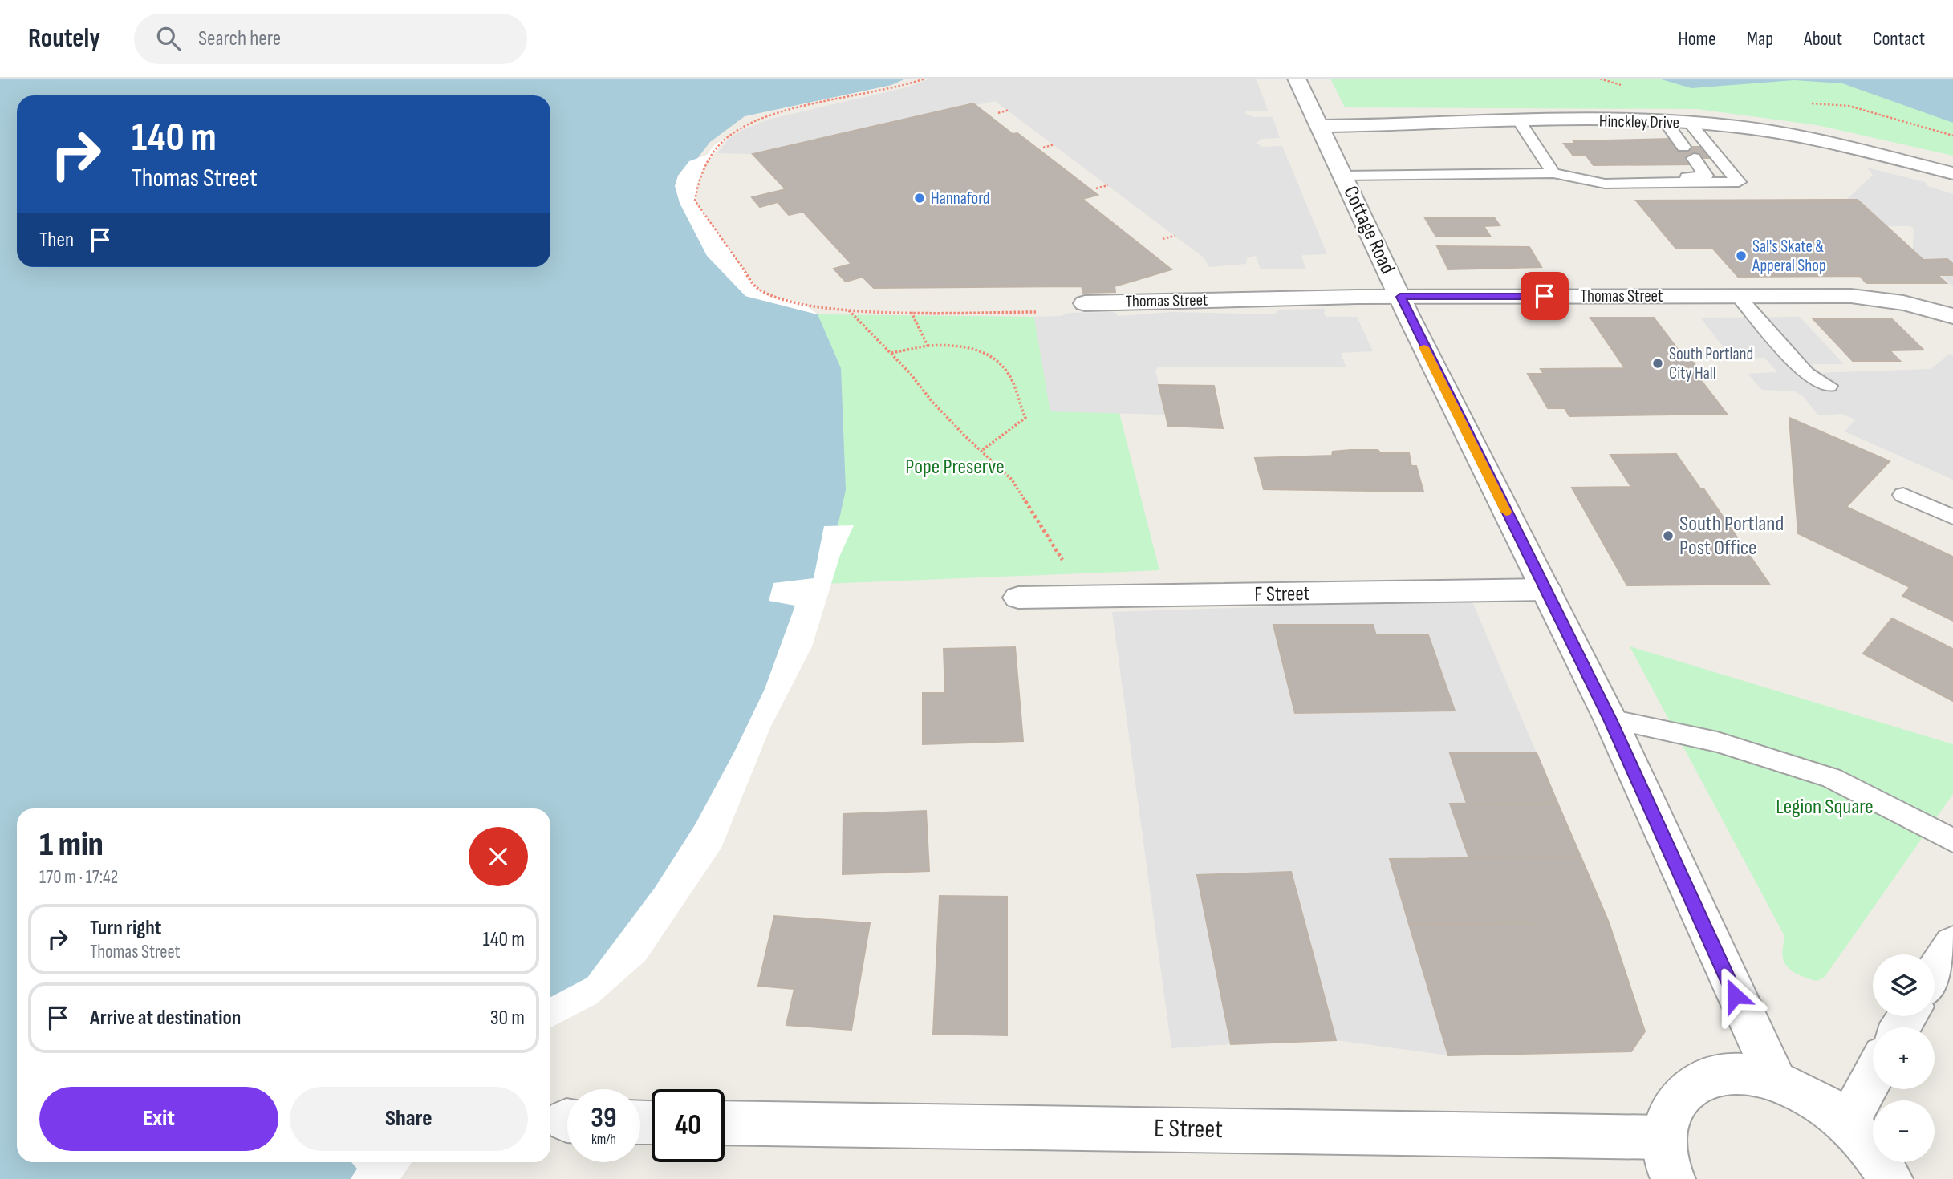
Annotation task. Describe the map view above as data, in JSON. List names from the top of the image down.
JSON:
{
  "streets": {
    "street": [
      "Hinckley Drive",
      "Cottage Road",
      "Thomas Street",
      "F Street",
      "E Street"
    ]
  },
  "crossings": [
    ["Hinckley Drive", "Cottage Road"],
    ["Cottage Road", "Thomas Street"],
    ["Cottage Road", "F Street"]
  ],
  "parks": ["Pope Preserve", "Legion Square"],
  "places": [
    "Hannaford",
    "Sal's Skate & Apperal Shop",
    "South Portland City Hall",
    "South Portland Post Office"
  ],
  "page": {
    "header": "Routely",
    "search": "Search here",
    "nav": [
      "Home",
      "Map",
      "About",
      "Contact"
    ],
    "turn": ["140 m", "Thomas Street"],
    "then": "Then",
    "heading": ["1 min", "170 m · 17:42"],
    "list": [
      {
        "name": "Turn right",
        "note": "Thomas Street",
        "value": "140 m"
      },
      {
        "name": "Arrive at destination",
        "value": "30 m"
      }
    ],
    "map_buttons": ["+", "−"],
    "buttons": ["Exit", "Share"],
    "speed": "39 km/h",
    "limit": "40"
  }
}
